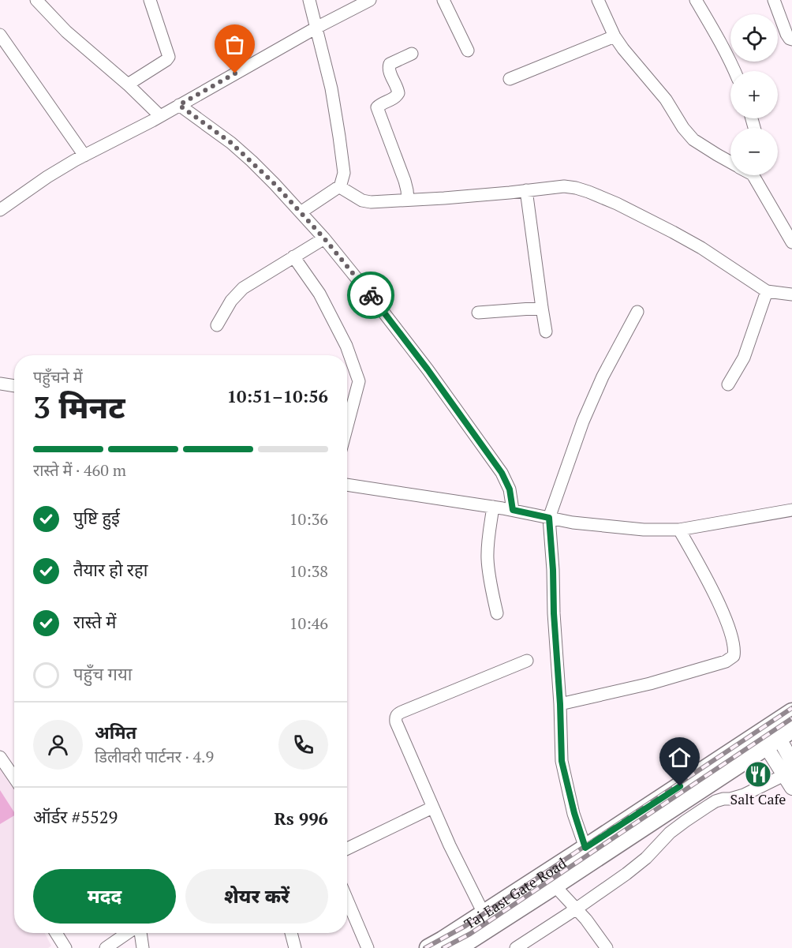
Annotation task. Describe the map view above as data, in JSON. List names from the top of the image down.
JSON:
{
  "streets": {
    "main road": ["Taj East Gate Road"]
  },
  "places": {
    "restaurant": ["Salt Cafe"]
  },
  "page": {
    "map_buttons": ["+", "−"],
    "heading": ["3 मिनट", "पहुँचने में", "10:51–10:56"],
    "panel": [
      "अमित",
      "डिलीवरी पार्टनर · 4.9",
      "ऑर्डर #5529",
      "Rs 996"
    ],
    "bar": "रास्ते में · 460 m",
    "list": [
      ["पुष्टि हुई", "10:36"],
      ["तैयार हो रहा", "10:38"],
      ["रास्ते में", "10:46"],
      "पहुँच गया"
    ],
    "buttons": ["मदद", "शेयर करें"]
  }
}
